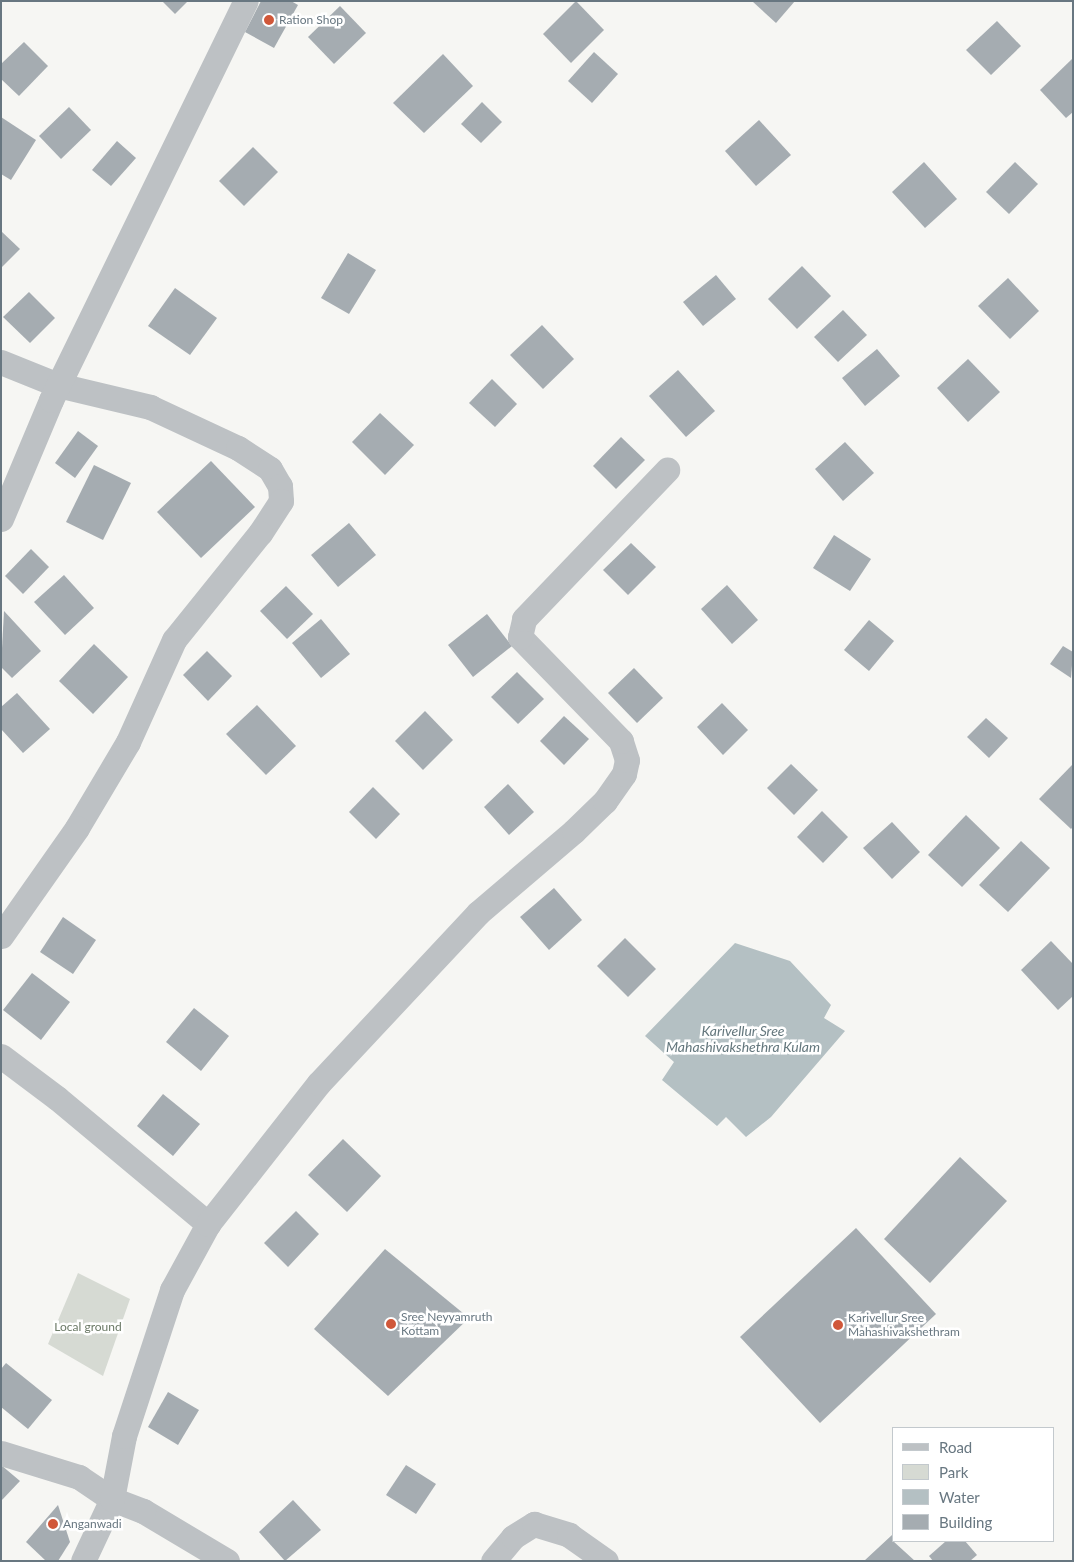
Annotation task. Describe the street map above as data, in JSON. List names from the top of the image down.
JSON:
{
  "water": ["Karivellur Sree Mahashivakshethra Kulam"],
  "parks": ["Local ground"],
  "places": [
    "Ration Shop",
    "Sree Neyyamruth Kottam",
    "Karivellur Sree Mahashivakshethram",
    "Anganwadi"
  ],
  "legend": [
    "Road",
    "Park",
    "Water",
    "Building"
  ]
}
